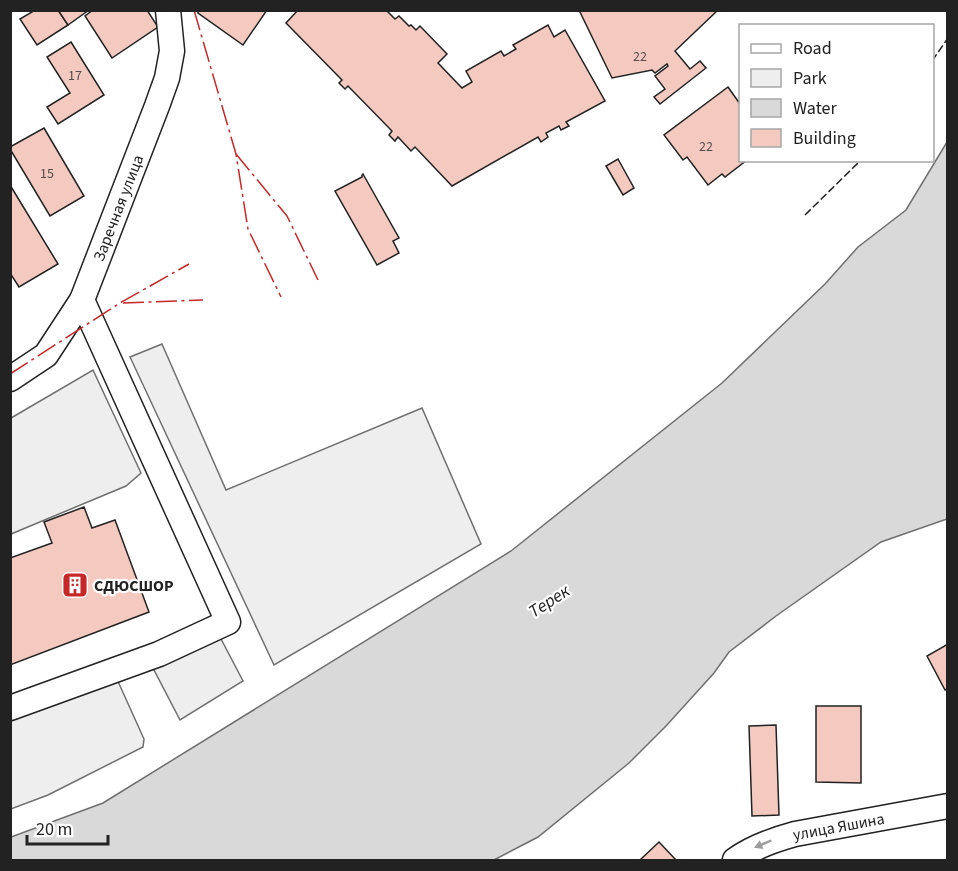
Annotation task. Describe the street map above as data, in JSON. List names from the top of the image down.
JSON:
{
  "streets": {
    "street": ["Заречная улица", "улица Яшина"]
  },
  "one_way": ["улица Яшина"],
  "water": ["Терек"],
  "places": {
    "building": ["СДЮСШОР"]
  },
  "house_numbers": [
    "22",
    "17",
    "22",
    "15"
  ],
  "legend": [
    "Road",
    "Park",
    "Water",
    "Building"
  ],
  "scale_bar": "20 m"
}
